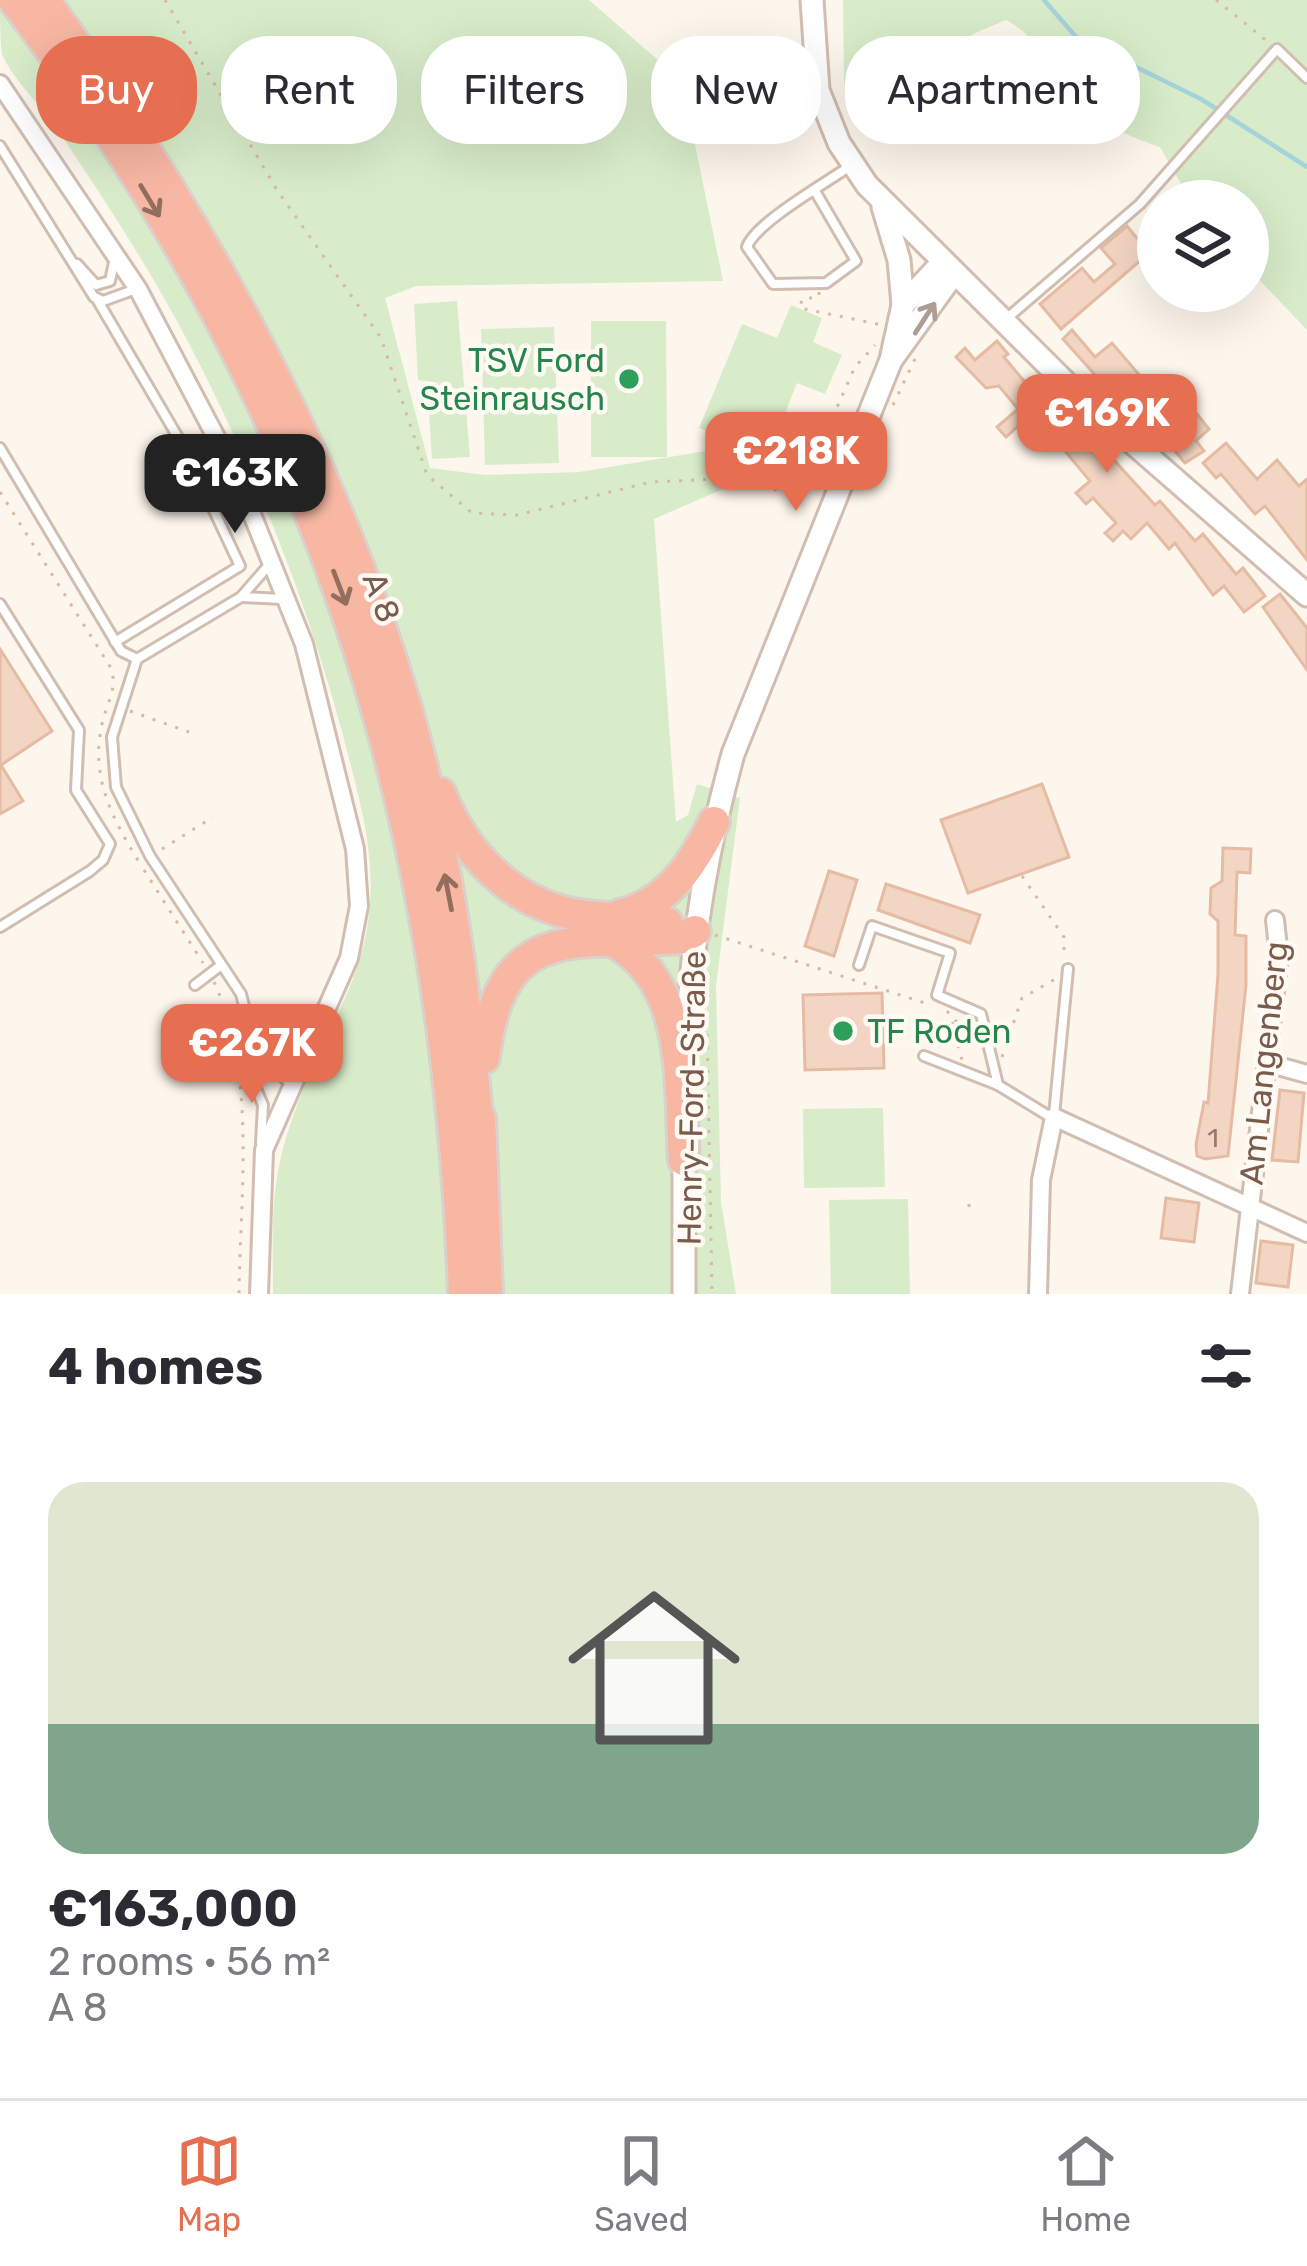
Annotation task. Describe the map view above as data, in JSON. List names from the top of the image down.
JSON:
{
  "streets": {
    "highway": ["A 8"],
    "street": ["Am Langenberg", "Henry-Ford-Straße"]
  },
  "places": ["TSV Ford Steinrausch", "TF Roden"],
  "house_numbers": ["1"],
  "page": {
    "chip": [
      "Buy",
      "Rent",
      "Filters",
      "New",
      "Apartment"
    ],
    "price": [
      "€169K",
      "€218K",
      "€163K",
      "€267K"
    ],
    "heading": "4 homes",
    "list": [
      {
        "name": "€163,000",
        "note": "2 rooms · 56 m² · A 8"
      }
    ],
    "tabs": ["Map", "Saved", "Home"]
  }
}
